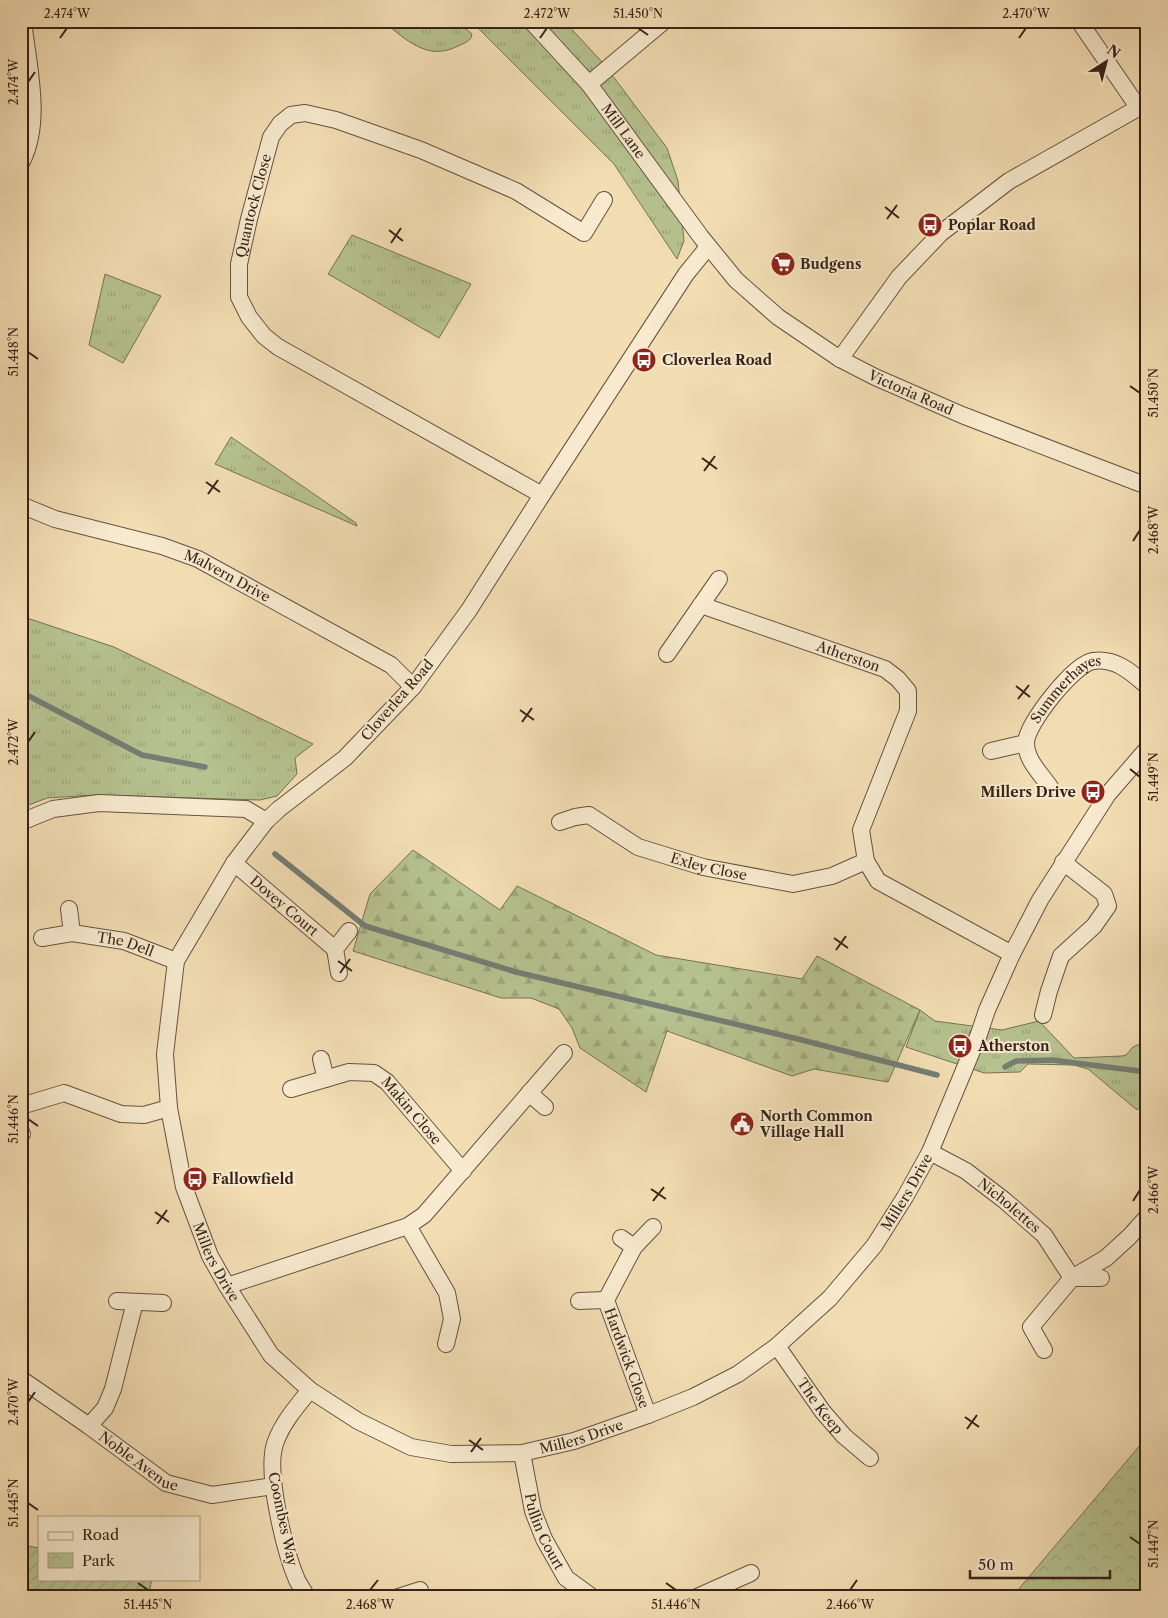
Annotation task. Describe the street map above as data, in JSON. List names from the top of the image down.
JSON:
{
  "streets": {
    "street": [
      "Mill Lane",
      "Quantock Close",
      "Victoria Road",
      "Malvern Drive",
      "Atherston",
      "Summerhayes",
      "Cloverlea Road",
      "Exley Close",
      "Dovey Court",
      "The Dell",
      "Makin Close",
      "Millers Drive",
      "Nicholettes",
      "Hardwick Close",
      "The Keep",
      "Noble Avenue",
      "Coombes Way",
      "Pullin Court"
    ]
  },
  "crossings": [
    ["Mill Lane", "Victoria Road"],
    ["Mill Lane", "Cloverlea Road"],
    ["Quantock Close", "Cloverlea Road"],
    ["Victoria Road", "Cloverlea Road"],
    ["Malvern Drive", "Cloverlea Road"],
    ["Atherston", "Exley Close"],
    ["Atherston", "Millers Drive"],
    ["Cloverlea Road", "Millers Drive"],
    ["Dovey Court", "Millers Drive"],
    ["The Dell", "Millers Drive"],
    ["Millers Drive", "Nicholettes"],
    ["Millers Drive", "Hardwick Close"],
    ["Millers Drive", "The Keep"],
    ["Millers Drive", "Coombes Way"],
    ["Millers Drive", "Pullin Court"],
    ["Noble Avenue", "Coombes Way"]
  ],
  "places": {
    "bus stop": [
      "Poplar Road",
      "Cloverlea Road",
      "Millers Drive",
      "Atherston",
      "Fallowfield"
    ],
    "supermarket": ["Budgens"],
    "public building": ["North Common Village Hall"]
  },
  "legend": ["Road", "Park"],
  "scale_bar": "50 m",
  "north": "top right",
  "coordinates": [
    "2.474°W",
    "2.472°W",
    "51.450°N",
    "2.470°W",
    "51.448°N",
    "2.468°W",
    "51.449°N",
    "51.446°N",
    "2.466°W",
    "51.445°N",
    "51.447°N"
  ]
}
